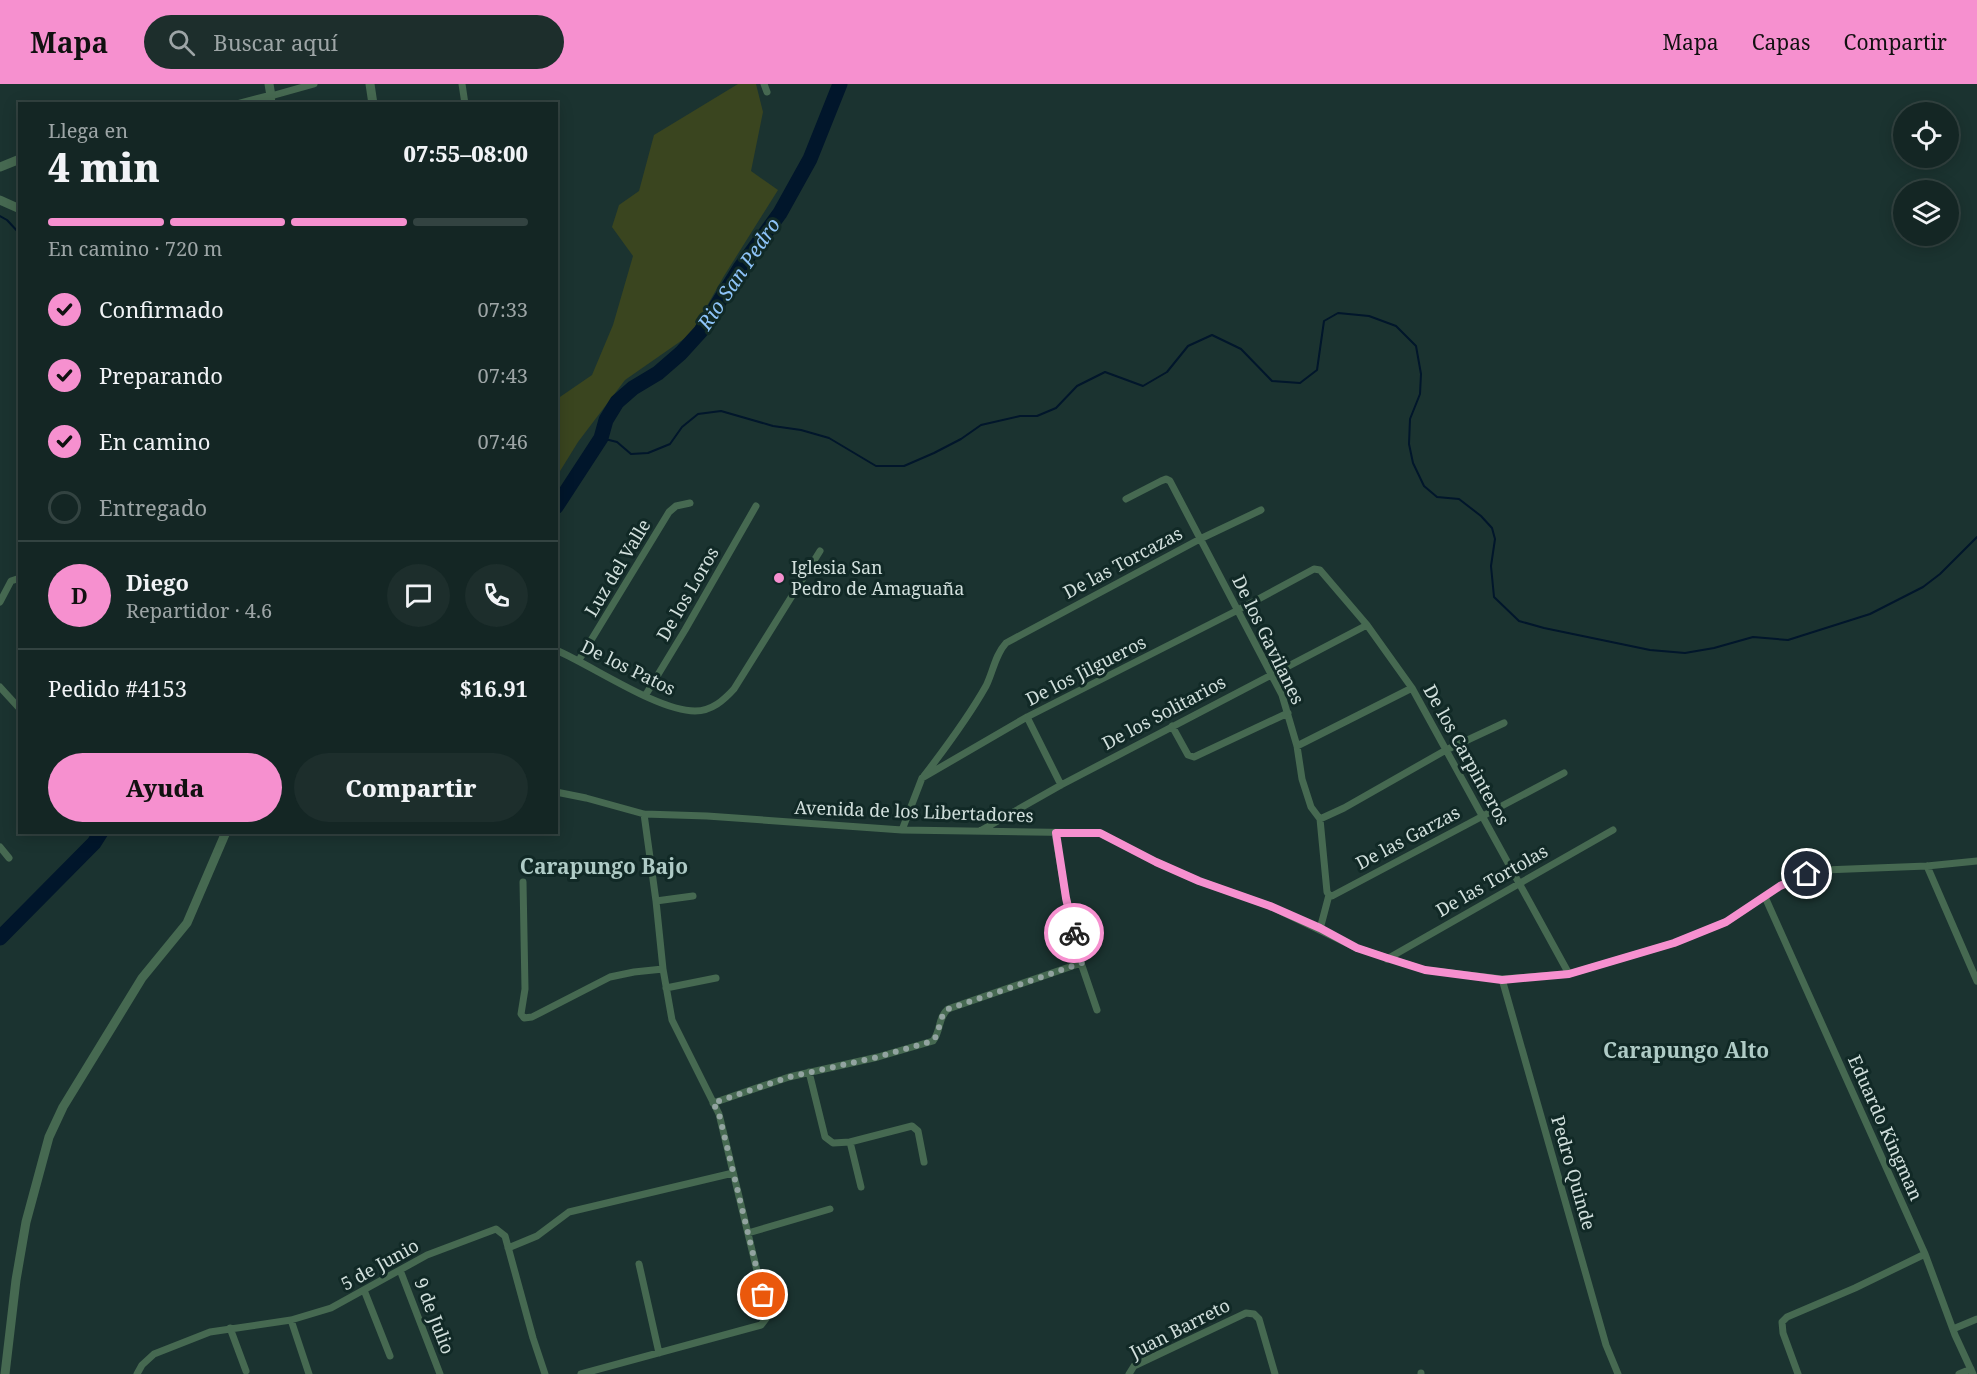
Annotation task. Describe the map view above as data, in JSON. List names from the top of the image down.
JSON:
{
  "streets": {
    "street": [
      "De las Torcazas",
      "Luz del Valle",
      "De los Loros",
      "De los Gavilanes",
      "De los Patos",
      "De los Jilgueros",
      "De los Solitarios",
      "De los Carpinteros",
      "Avenida de los Libertadores",
      "De las Garzas",
      "De las Tortolas",
      "Eduardo Kingman",
      "Pedro Quinde",
      "5 de Junio",
      "9 de Julio",
      "Juan Barreto"
    ]
  },
  "crossings": [
    ["De las Torcazas", "De los Gavilanes"],
    ["De las Torcazas", "De los Jilgueros"],
    ["Luz del Valle", "De los Patos"],
    ["De los Loros", "De los Patos"],
    ["De los Gavilanes", "De los Jilgueros"],
    ["De los Gavilanes", "De los Solitarios"],
    ["De los Gavilanes", "De las Garzas"],
    ["De los Jilgueros", "De los Carpinteros"],
    ["De los Solitarios", "De los Carpinteros"],
    ["De los Solitarios", "Avenida de los Libertadores"],
    ["De los Carpinteros", "Avenida de los Libertadores"],
    ["De los Carpinteros", "De las Garzas"],
    ["De los Carpinteros", "De las Tortolas"],
    ["Avenida de los Libertadores", "De las Tortolas"],
    ["Avenida de los Libertadores", "Eduardo Kingman"],
    ["Avenida de los Libertadores", "Pedro Quinde"],
    ["5 de Junio", "9 de Julio"]
  ],
  "districts": ["Carapungo Bajo", "Carapungo Alto"],
  "water": ["Rio San Pedro"],
  "places": ["Iglesia San Pedro de Amaguaña"],
  "page": {
    "header": "Mapa",
    "search": "Buscar aquí",
    "nav": ["Mapa", "Capas", "Compartir"],
    "heading": ["4 min", "Llega en", "07:55–08:00"],
    "panel": [
      "Diego",
      "Repartidor · 4.6",
      "Pedido #4153",
      "$16.91"
    ],
    "bar": "En camino · 720 m",
    "list": [
      ["Confirmado", "07:33"],
      ["Preparando", "07:43"],
      ["En camino", "07:46"],
      "Entregado"
    ],
    "round": "D",
    "buttons": ["Ayuda", "Compartir"]
  }
}
